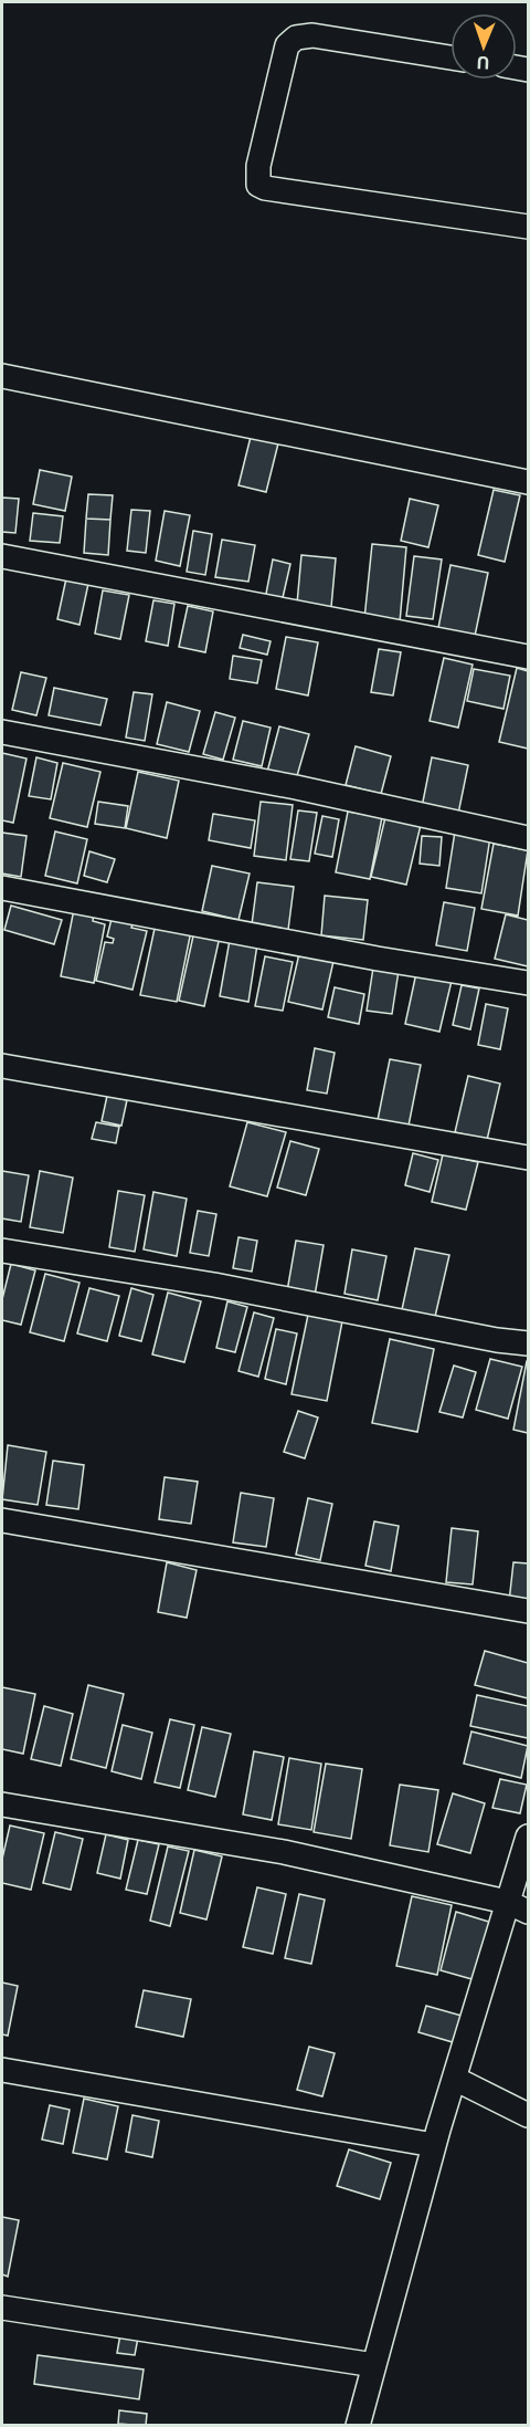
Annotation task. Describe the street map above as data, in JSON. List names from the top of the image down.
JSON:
{
  "north": "bottom"
}
